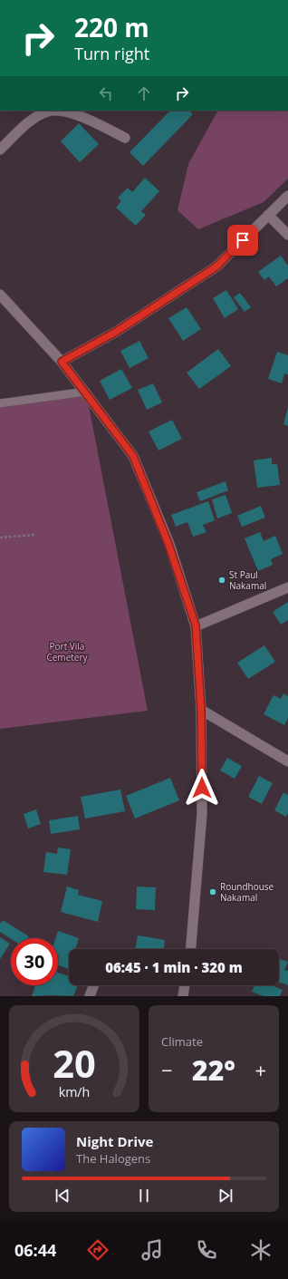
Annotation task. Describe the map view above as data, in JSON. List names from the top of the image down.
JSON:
{
  "parks": ["Port Vila Cemetery"],
  "places": ["St Paul Nakamal", "Roundhouse Nakamal"],
  "page": {
    "turn": ["220 m", "Turn right"],
    "limit": "30",
    "trip": "06:45 · 1 min · 320 m",
    "tile": "Climate",
    "heat": ["−", "22°", "+"],
    "song": ["Night Drive", "The Halogens"],
    "tabs": "06:44",
    "gauge": ["20", "km/h"]
  }
}
